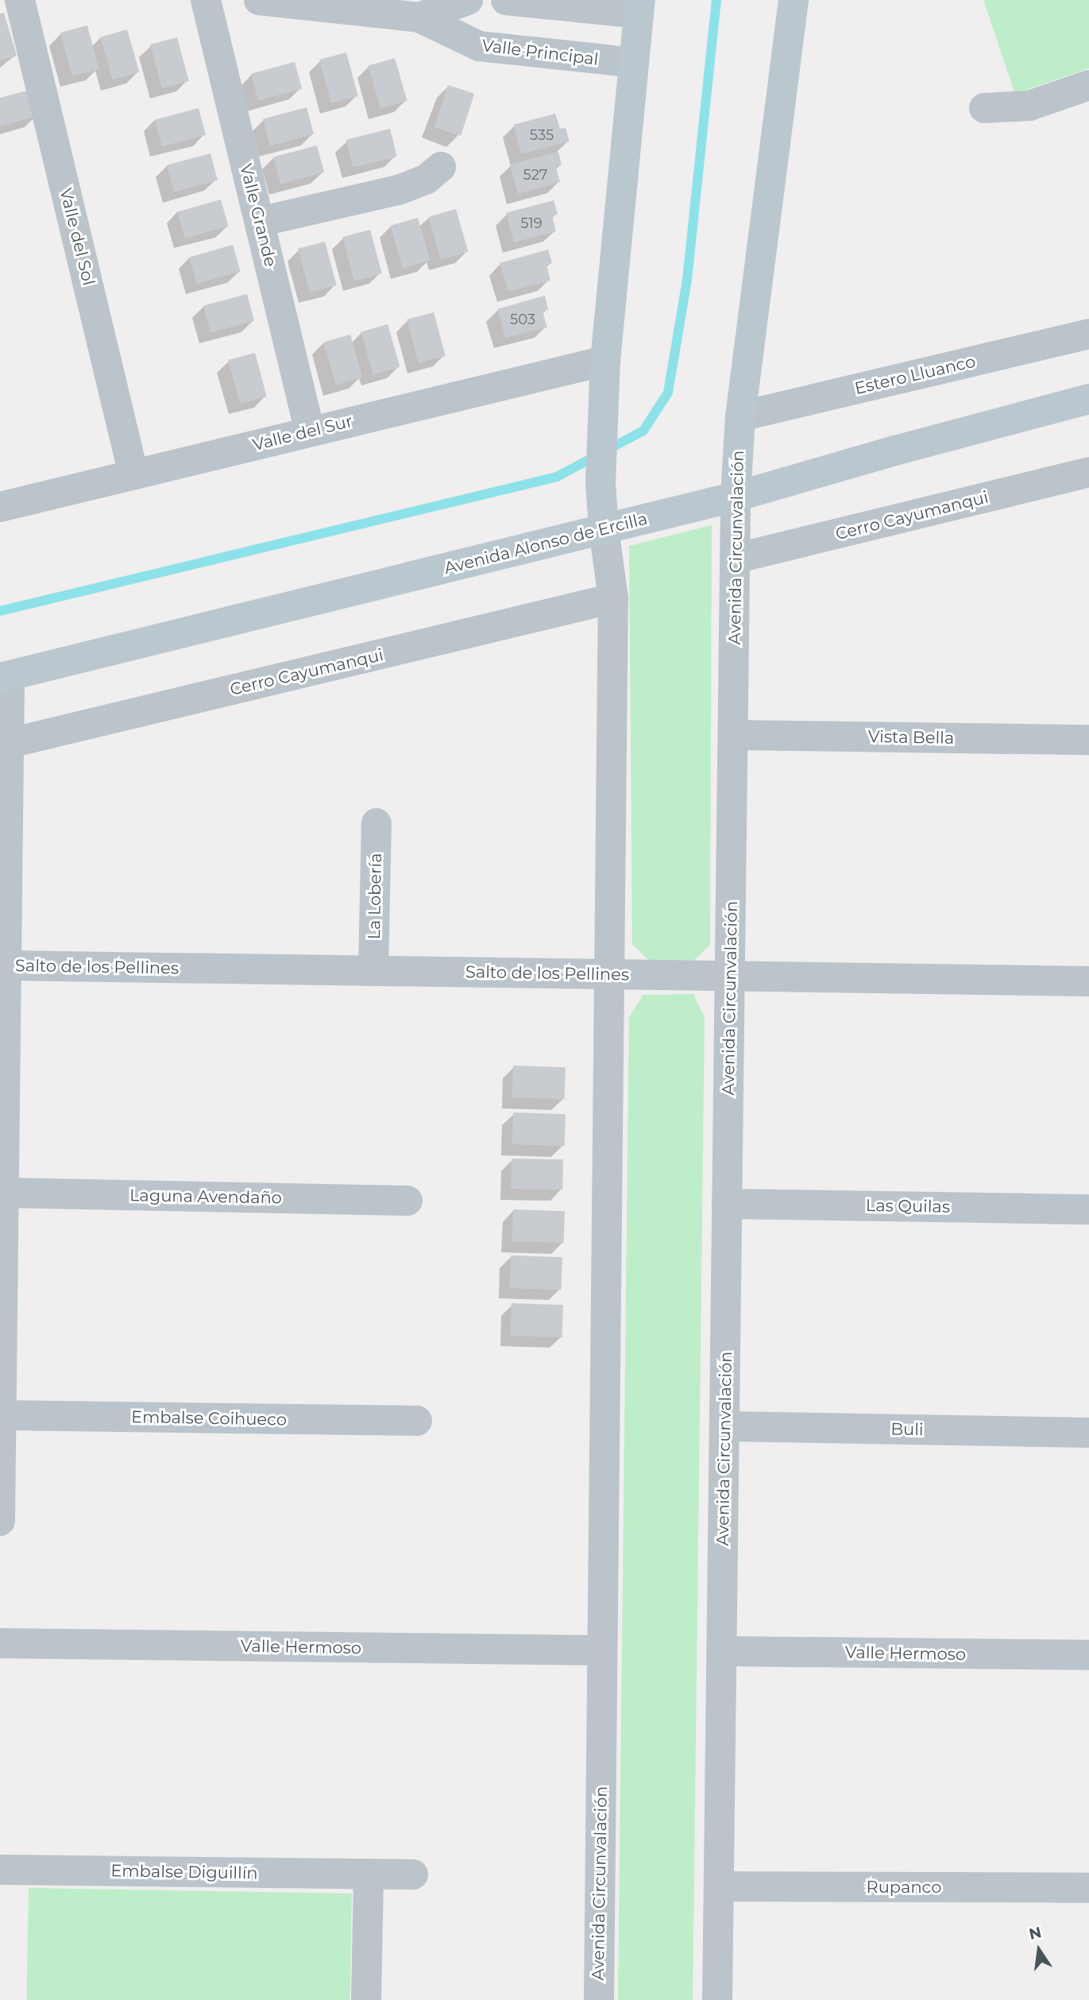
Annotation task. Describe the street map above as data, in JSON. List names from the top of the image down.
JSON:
{
  "streets": {
    "main road": ["Avenida Alonso de Ercilla", "Avenida Circunvalación"],
    "street": [
      "Valle Principal",
      "Valle Grande",
      "Valle del Sol",
      "Estero Lluanco",
      "Valle del Sur",
      "Cerro Cayumanqui",
      "Vista Bella",
      "La Lobería",
      "Salto de los Pellines",
      "Laguna Avendaño",
      "Las Quilas",
      "Embalse Coihueco",
      "Buli",
      "Valle Hermoso",
      "Embalse Diguillín",
      "Rupanco"
    ]
  },
  "crossings": [
    ["Valle Principal", "Avenida Circunvalación"],
    ["Valle Grande", "Valle del Sur"],
    ["Valle del Sol", "Valle del Sur"],
    ["Estero Lluanco", "Avenida Circunvalación"],
    ["Valle del Sur", "Avenida Circunvalación"],
    ["Cerro Cayumanqui", "Avenida Circunvalación"],
    ["Avenida Alonso de Ercilla", "Avenida Circunvalación"],
    ["Avenida Circunvalación", "Vista Bella"],
    ["Avenida Circunvalación", "Salto de los Pellines"],
    ["Avenida Circunvalación", "Las Quilas"],
    ["Avenida Circunvalación", "Buli"],
    ["Avenida Circunvalación", "Valle Hermoso"],
    ["Avenida Circunvalación", "Rupanco"],
    ["La Lobería", "Salto de los Pellines"]
  ],
  "house_numbers": [
    "535",
    "527",
    "519",
    "503"
  ],
  "north": "top"
}
